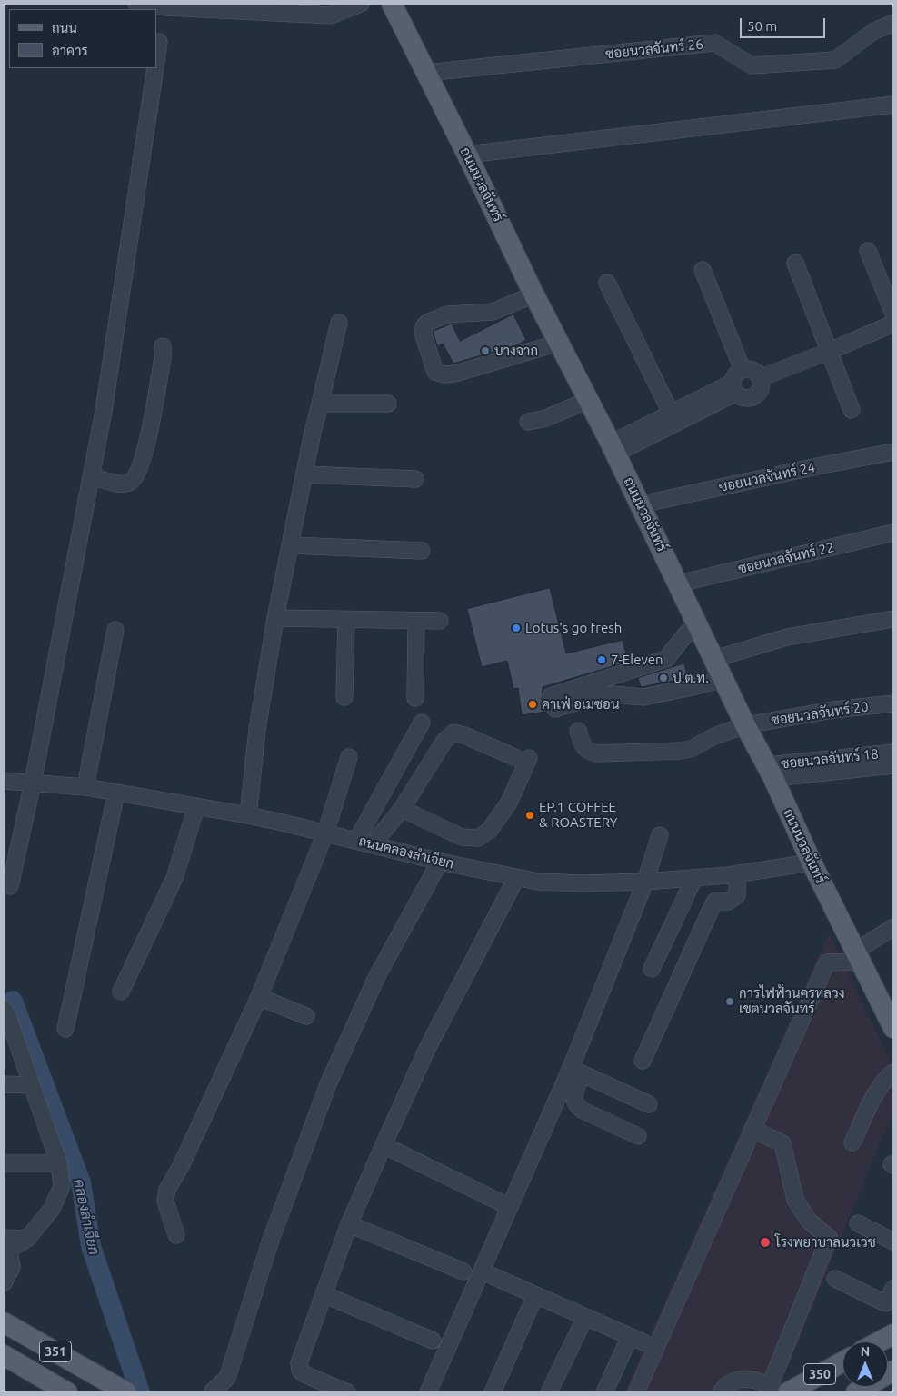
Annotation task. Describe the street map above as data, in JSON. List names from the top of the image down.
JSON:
{
  "streets": {
    "main road": ["ถนนนวลจันทร์", "351", "350"],
    "street": [
      "ซอยนวลจันทร์ 26",
      "ซอยนวลจันทร์ 24",
      "ซอยนวลจันทร์ 22",
      "ซอยนวลจันทร์ 20",
      "ซอยนวลจันทร์ 18",
      "ถนนคลองลำเจียก"
    ]
  },
  "crossings": [
    ["ซอยนวลจันทร์ 26", "ถนนนวลจันทร์"],
    ["ถนนนวลจันทร์", "ซอยนวลจันทร์ 24"],
    ["ถนนนวลจันทร์", "ซอยนวลจันทร์ 22"],
    ["ถนนนวลจันทร์", "ซอยนวลจันทร์ 20"],
    ["ถนนนวลจันทร์", "ซอยนวลจันทร์ 18"],
    ["ถนนนวลจันทร์", "ถนนคลองลำเจียก"]
  ],
  "water": ["คลองลำเจียก"],
  "places": [
    "บางจาก",
    "Lotus's go fresh",
    "7-Eleven",
    "ป.ต.ท.",
    "คาเฟ่ อเมซอน",
    "EP.1 COFFEE & ROASTERY",
    "การไฟฟ้านครหลวง เขตนวลจันทร์",
    "โรงพยาบาลนวเวช"
  ],
  "legend": ["ถนน", "อาคาร"],
  "scale_bar": "50 m",
  "north": "top"
}
